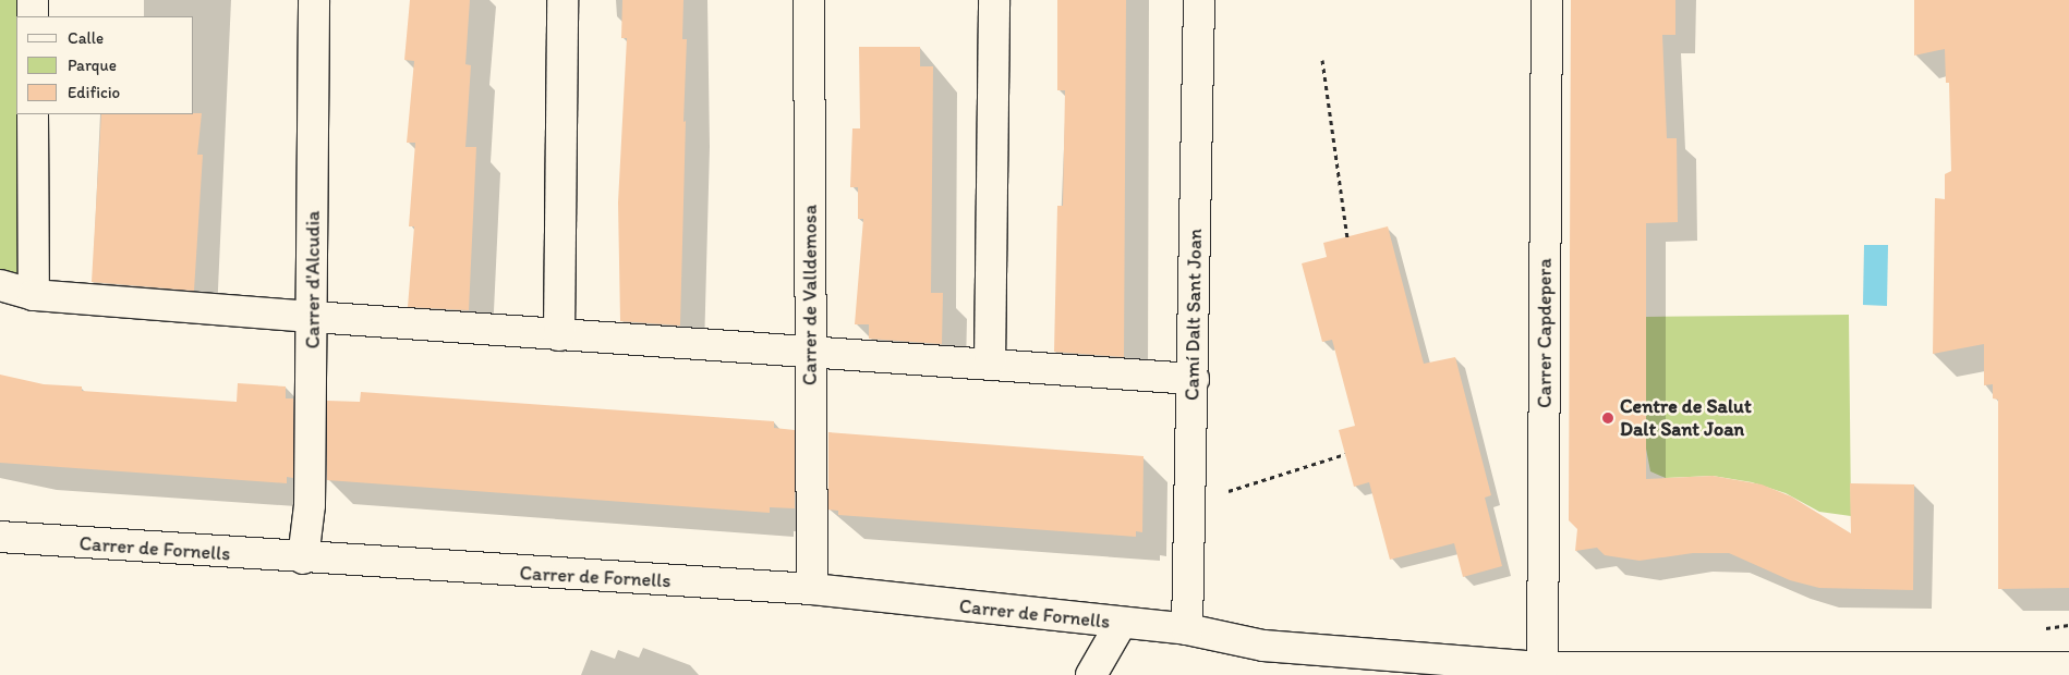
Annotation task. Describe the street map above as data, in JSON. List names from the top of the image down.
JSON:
{
  "streets": {
    "street": [
      "Carrer d'Alcudia",
      "Carrer de Valldemosa",
      "Camí Dalt Sant Joan",
      "Carrer Capdepera",
      "Carrer de Fornells"
    ]
  },
  "crossings": [
    ["Carrer d'Alcudia", "Carrer de Fornells"],
    ["Carrer de Valldemosa", "Carrer de Fornells"],
    ["Camí Dalt Sant Joan", "Carrer de Fornells"],
    ["Carrer Capdepera", "Carrer de Fornells"]
  ],
  "places": ["Centre de Salut Dalt Sant Joan"],
  "legend": ["Calle", "Parque", "Edificio"]
}
